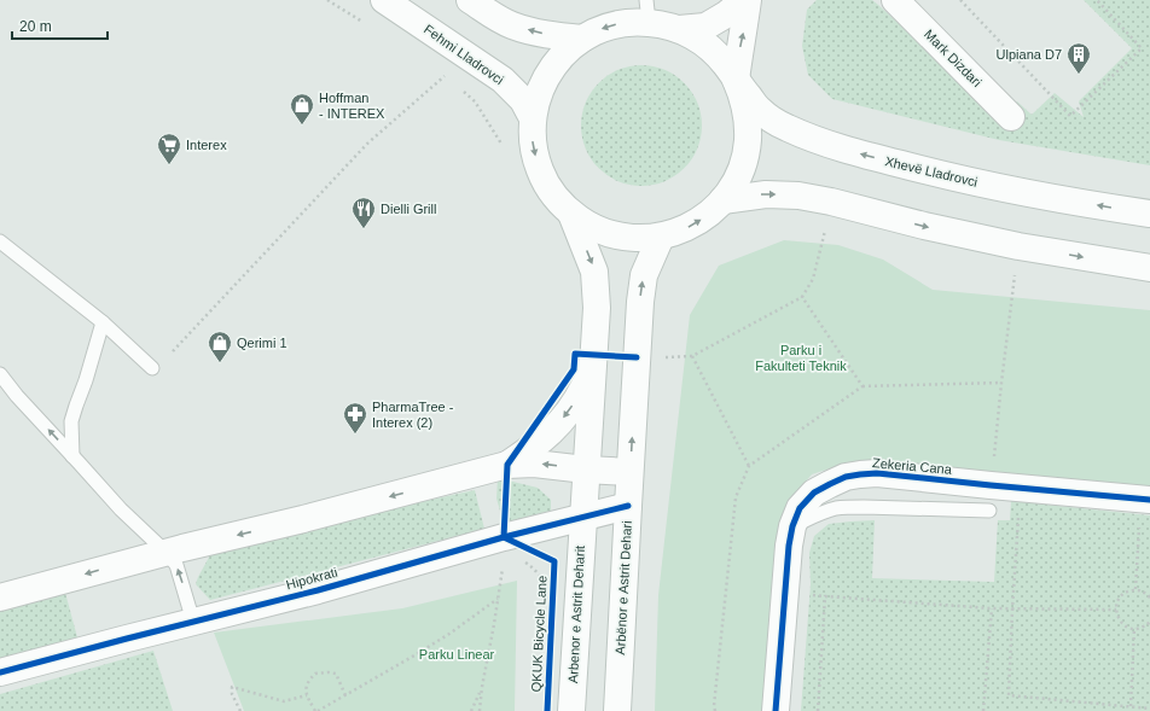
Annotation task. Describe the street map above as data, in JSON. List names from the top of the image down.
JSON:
{
  "streets": {
    "main road": [
      "Fehmi Lladrovci",
      "Mark Dizdari",
      "Xhevë Lladrovci",
      "Zekeria Cana",
      "Hipokrati",
      "Arbënor e Astrit Dehari",
      "Arbenor e Astrit Deharit"
    ],
    "cycle path": ["QKUK Bicycle Lane"]
  },
  "crossings": [
    ["Hipokrati", "Arbënor e Astrit Dehari"],
    ["Hipokrati", "Arbenor e Astrit Deharit"]
  ],
  "parks": ["Parku i Fakulteti Teknik", "Parku Linear"],
  "places": {
    "building": ["Ulpiana D7"],
    "shop": ["Hoffman - INTEREX", "Qerimi 1"],
    "supermarket": ["Interex"],
    "restaurant": ["Dielli Grill"],
    "pharmacy": ["PharmaTree - Interex (2)"]
  },
  "scale_bar": "20 m"
}
